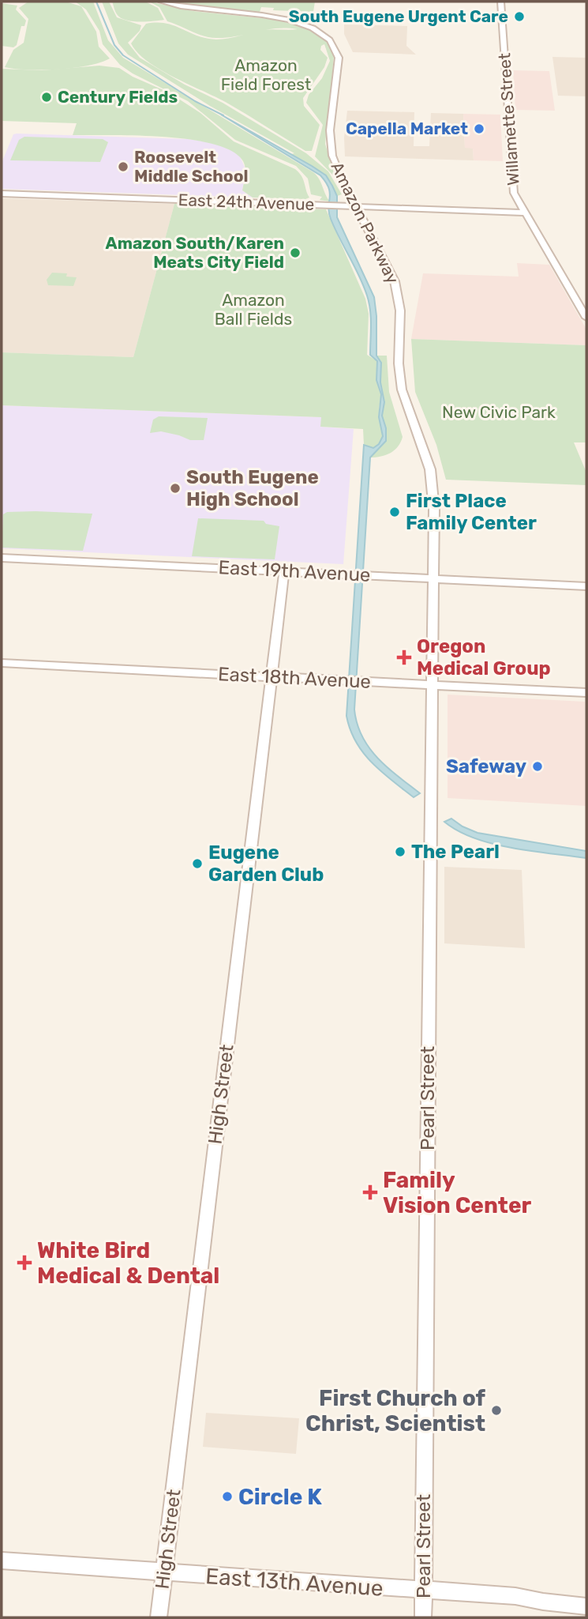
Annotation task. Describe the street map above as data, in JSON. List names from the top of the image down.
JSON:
{
  "streets": {
    "main road": [
      "Willamette Street",
      "East 24th Avenue",
      "Amazon Parkway",
      "East 19th Avenue",
      "East 18th Avenue",
      "High Street",
      "Pearl Street",
      "East 13th Avenue"
    ]
  },
  "crossings": [
    ["Willamette Street", "East 24th Avenue"],
    ["East 24th Avenue", "Amazon Parkway"],
    ["Amazon Parkway", "East 19th Avenue"],
    ["Amazon Parkway", "Pearl Street"],
    ["East 19th Avenue", "High Street"],
    ["East 19th Avenue", "Pearl Street"],
    ["East 18th Avenue", "High Street"],
    ["East 18th Avenue", "Pearl Street"],
    ["High Street", "East 13th Avenue"],
    ["Pearl Street", "East 13th Avenue"]
  ],
  "parks": ["Amazon Field Forest", "Amazon Ball Fields", "New Civic Park"],
  "places": {
    "other": [
      "South Eugene Urgent Care",
      "Century Fields",
      "Capella Market",
      "Roosevelt Middle School",
      "Amazon South/Karen Meats City Field",
      "South Eugene High School",
      "First Place Family Center",
      "Safeway",
      "The Pearl",
      "Eugene Garden Club",
      "First Church of Christ, Scientist",
      "Circle K"
    ],
    "health": ["Oregon Medical Group", "Family Vision Center", "White Bird Medical & Dental"]
  }
}
